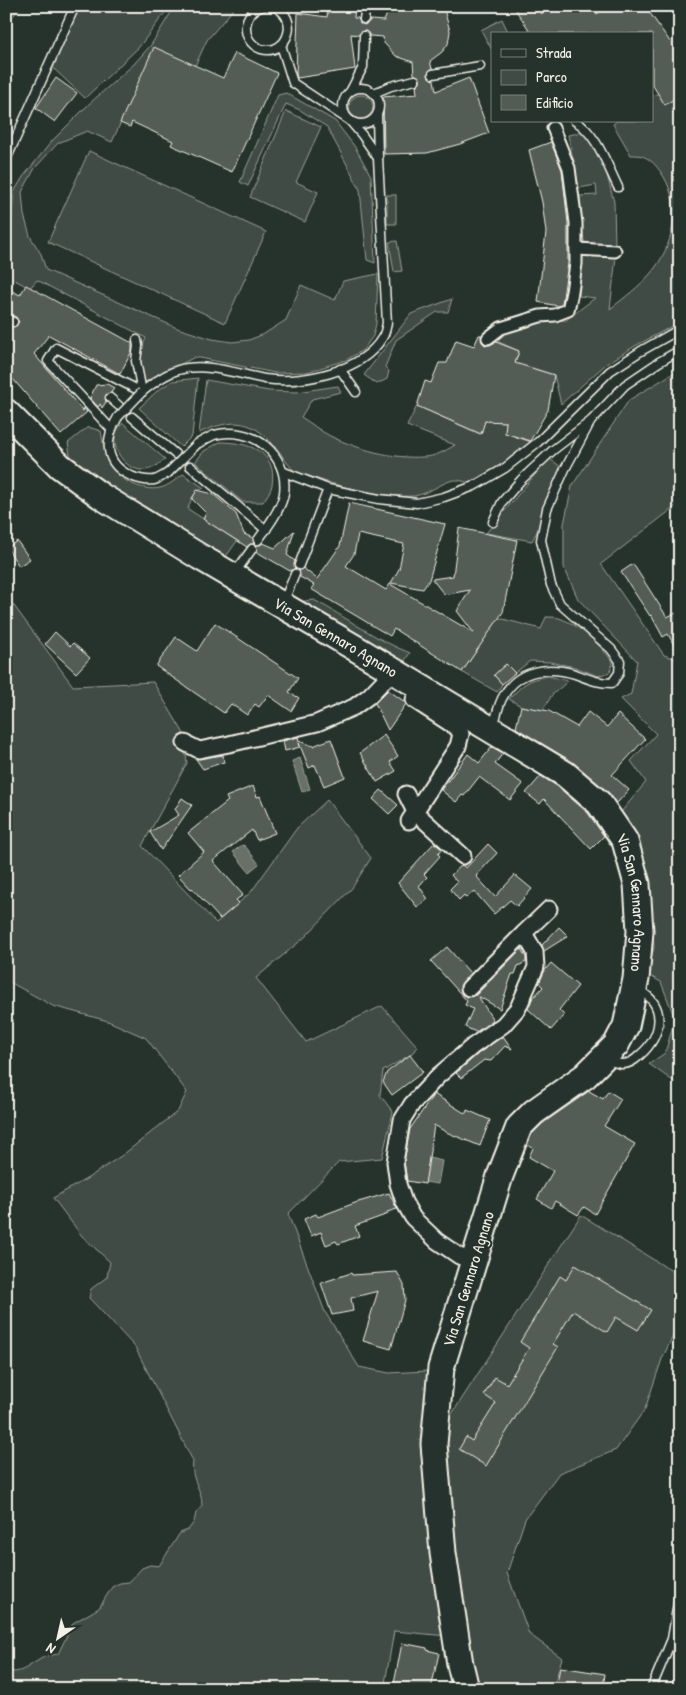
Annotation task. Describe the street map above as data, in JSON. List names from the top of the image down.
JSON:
{
  "streets": {
    "main road": ["Via San Gennaro Agnano"]
  },
  "legend": ["Strada", "Parco", "Edificio"],
  "north": "bottom left"
}
